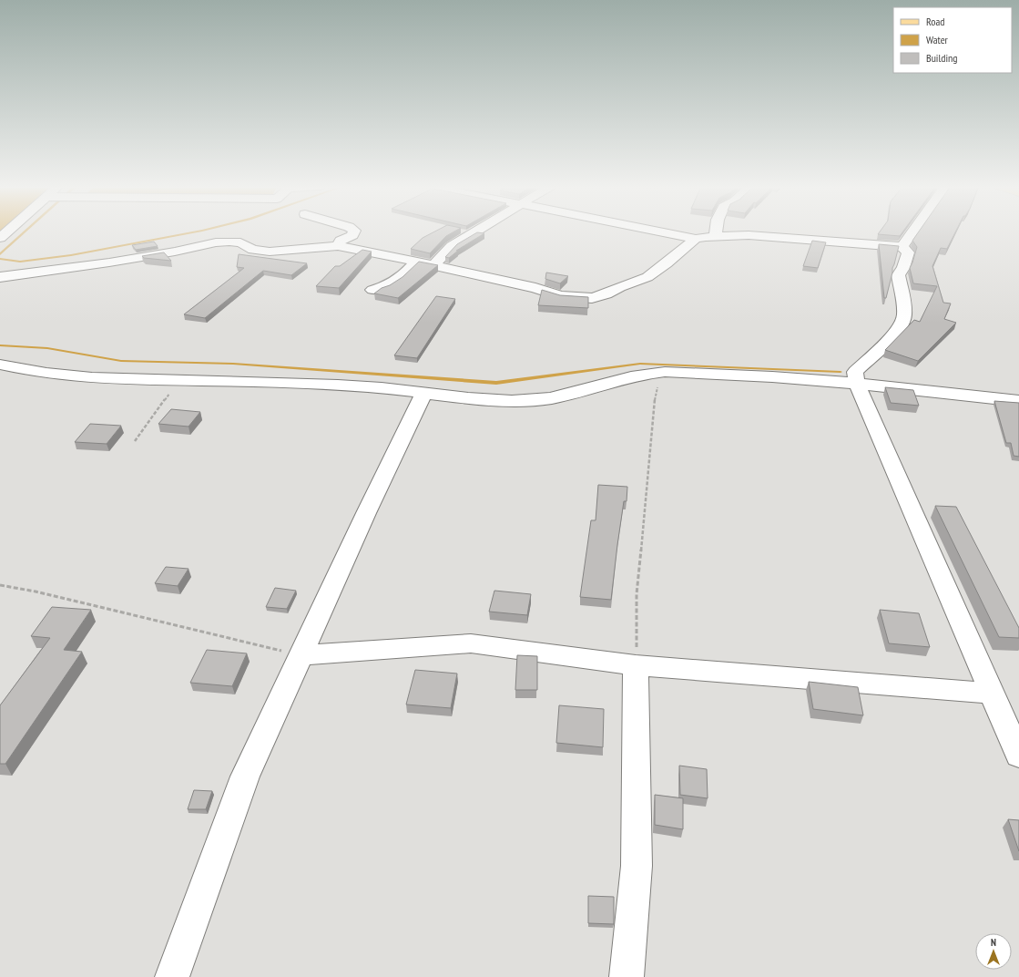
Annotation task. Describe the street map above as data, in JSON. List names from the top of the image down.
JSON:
{
  "legend": ["Road", "Water", "Building"],
  "north": "top"
}
